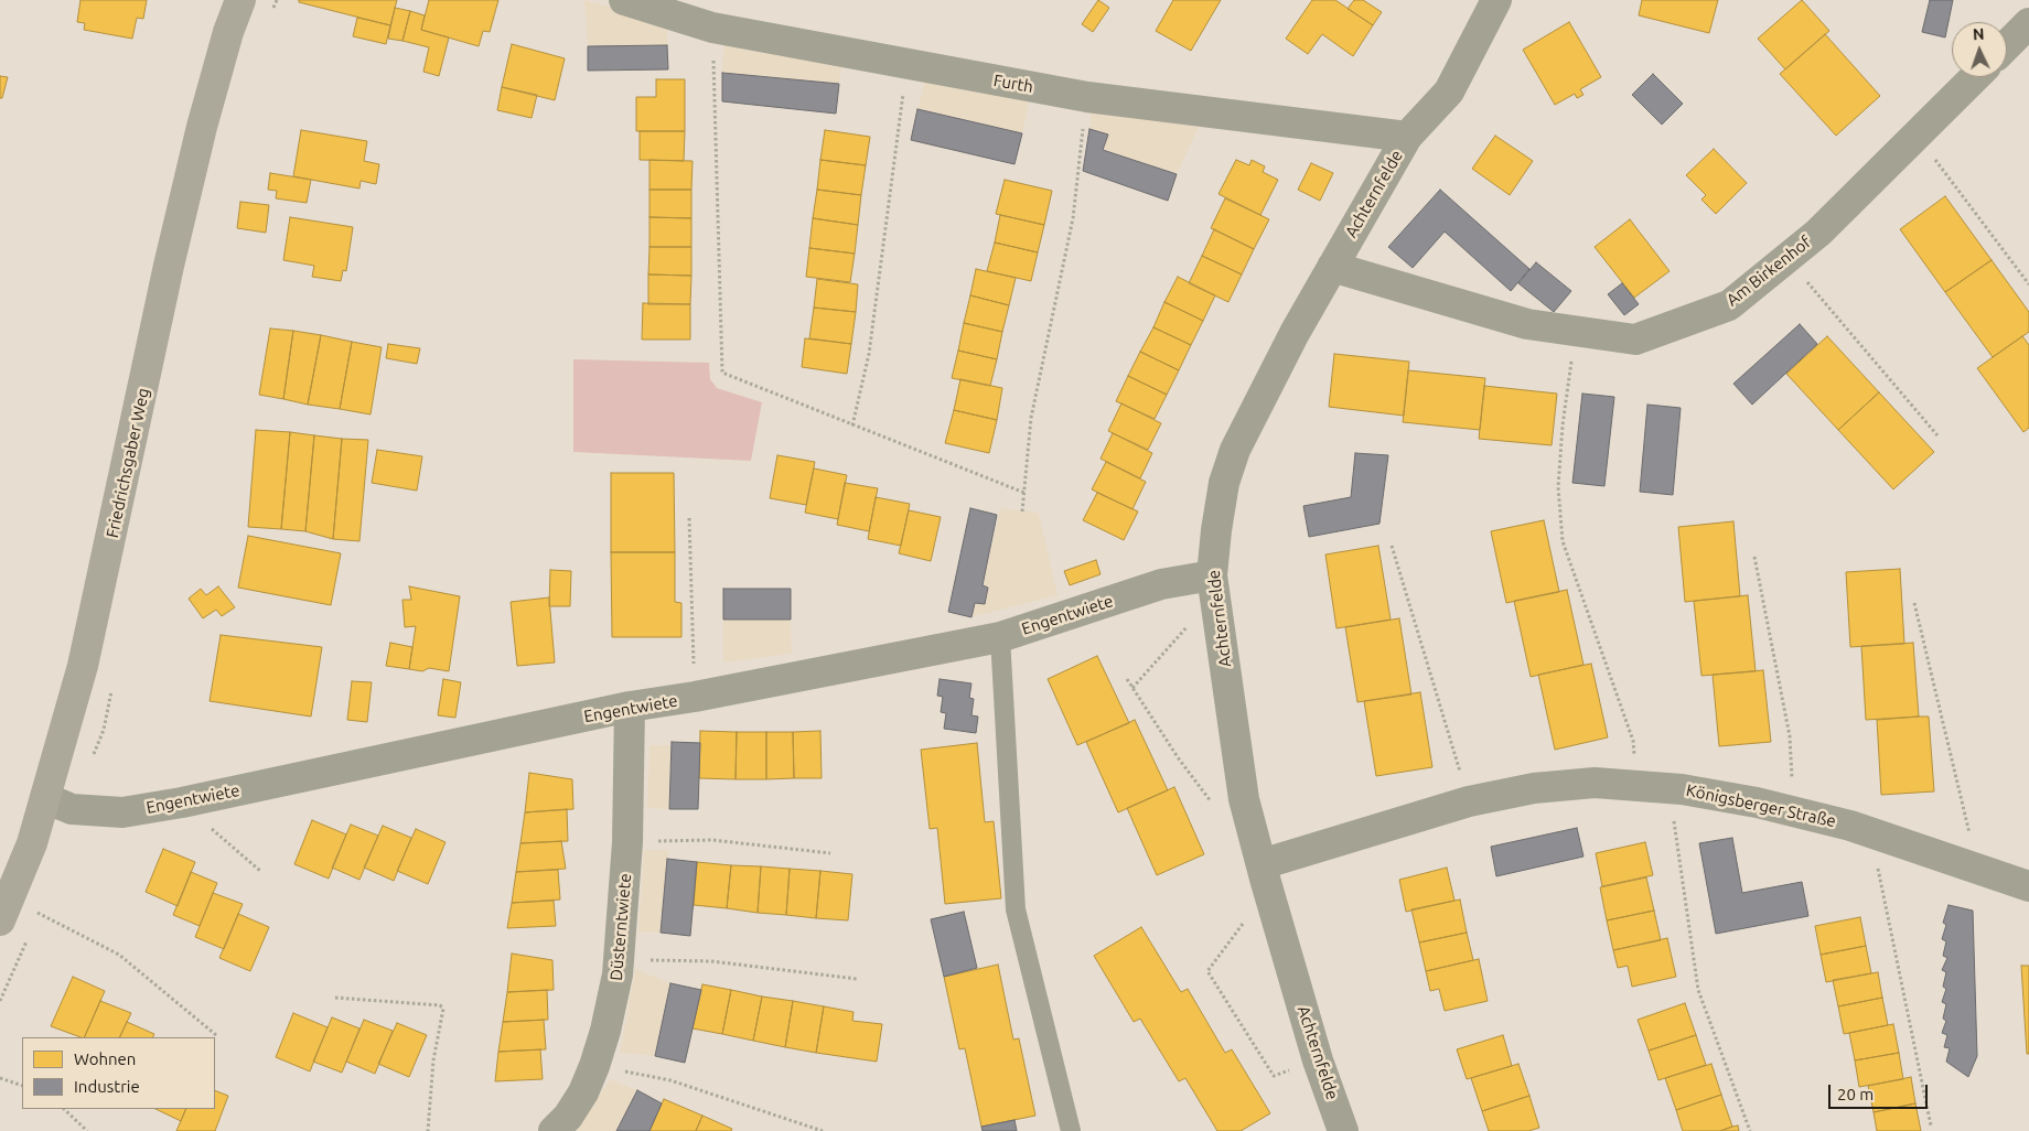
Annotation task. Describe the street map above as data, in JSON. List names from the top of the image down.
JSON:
{
  "streets": {
    "main road": ["Friedrichsgaber Weg"],
    "street": [
      "Furth",
      "Achternfelde",
      "Am Birkenhof",
      "Engentwiete",
      "Königsberger Straße",
      "Düsterntwiete"
    ]
  },
  "crossings": [
    ["Furth", "Achternfelde"],
    ["Achternfelde", "Am Birkenhof"],
    ["Achternfelde", "Engentwiete"],
    ["Achternfelde", "Königsberger Straße"],
    ["Friedrichsgaber Weg", "Engentwiete"],
    ["Engentwiete", "Düsterntwiete"]
  ],
  "legend": ["Wohnen", "Industrie"],
  "scale_bar": "20 m",
  "north": "top"
}
